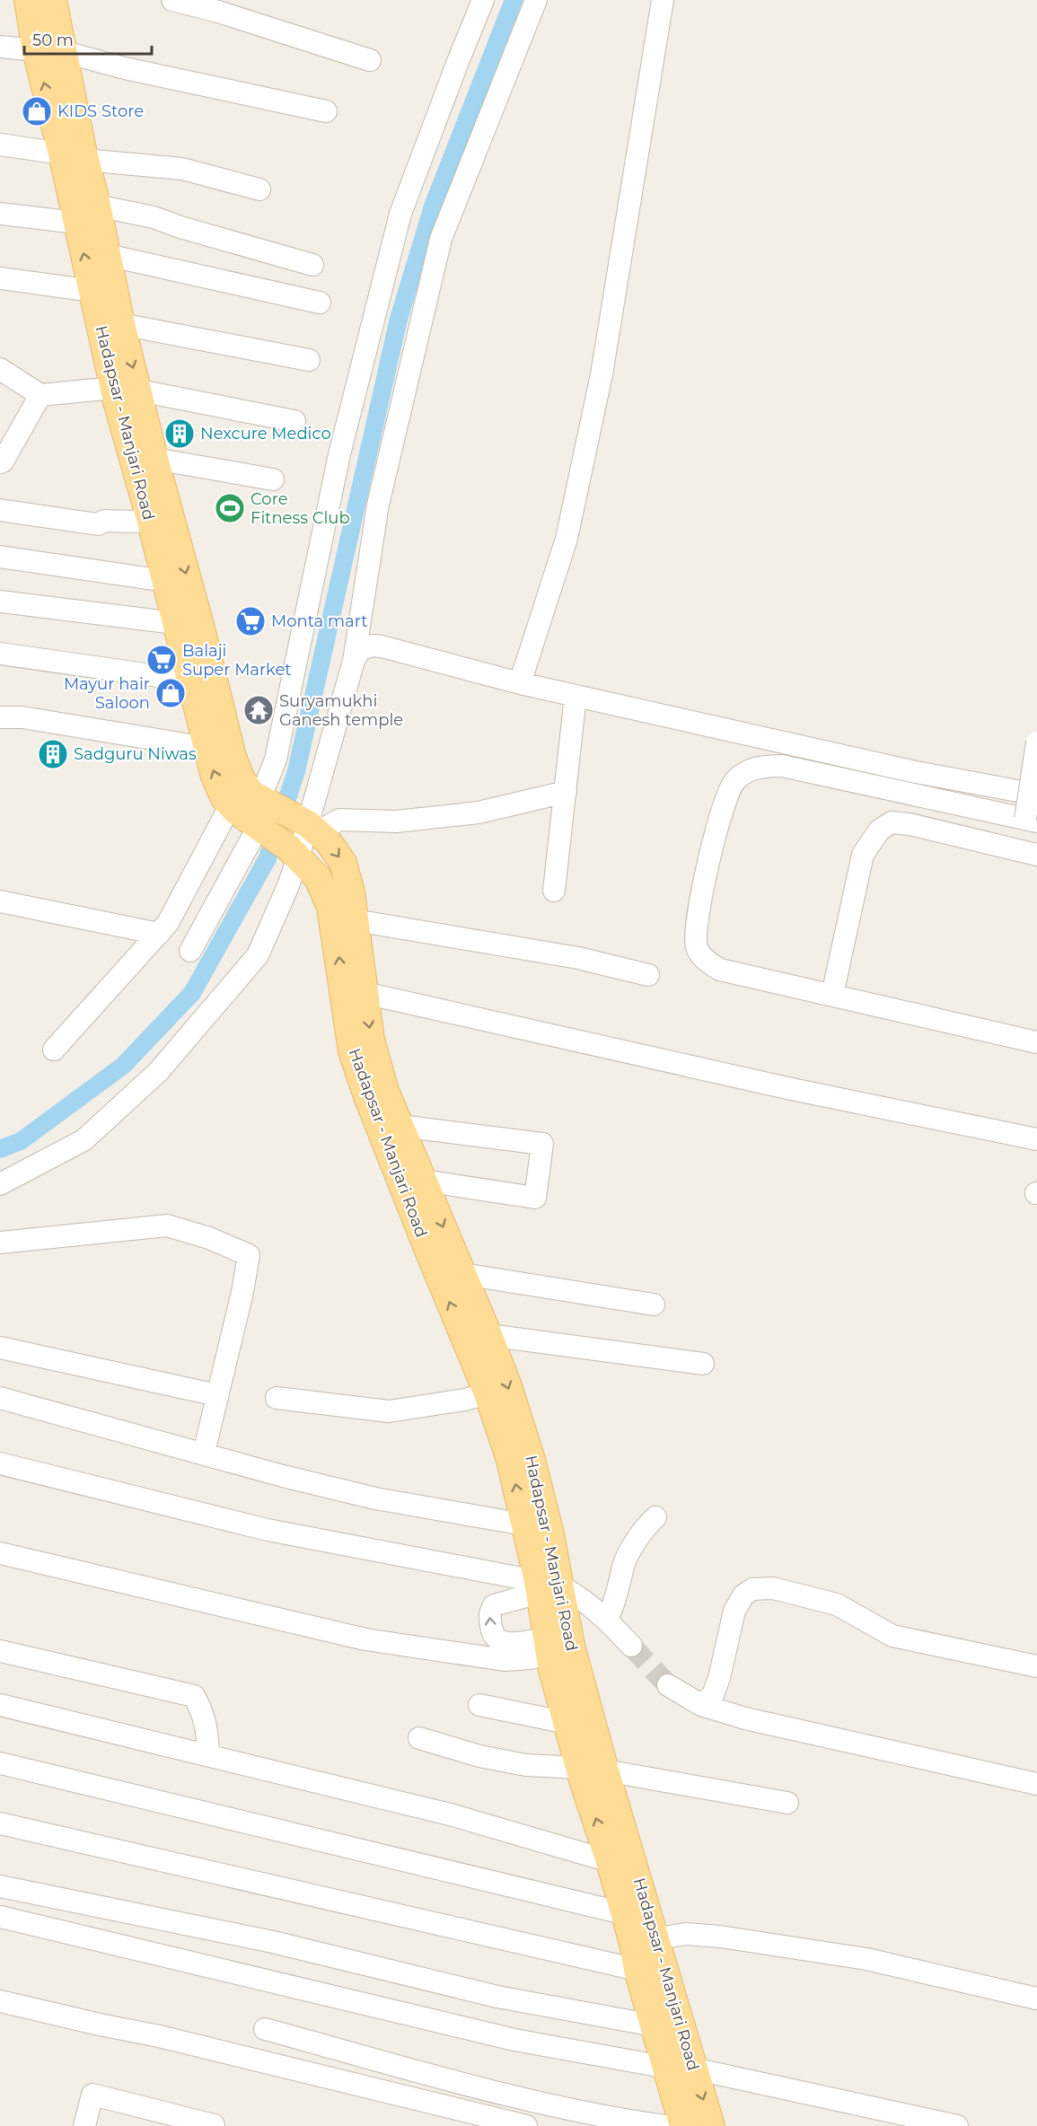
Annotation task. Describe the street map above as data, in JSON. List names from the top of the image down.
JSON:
{
  "streets": {
    "main road": ["Hadapsar - Manjari Road"]
  },
  "places": {
    "shop": ["KIDS Store", "Mayur hair Saloon"],
    "building": ["Nexcure Medico", "Sadguru Niwas"],
    "sports": ["Core Fitness Club"],
    "supermarket": ["Monta mart", "Balaji Super Market"],
    "temple": ["Suryamukhi Ganesh temple"]
  },
  "scale_bar": "50 m"
}
